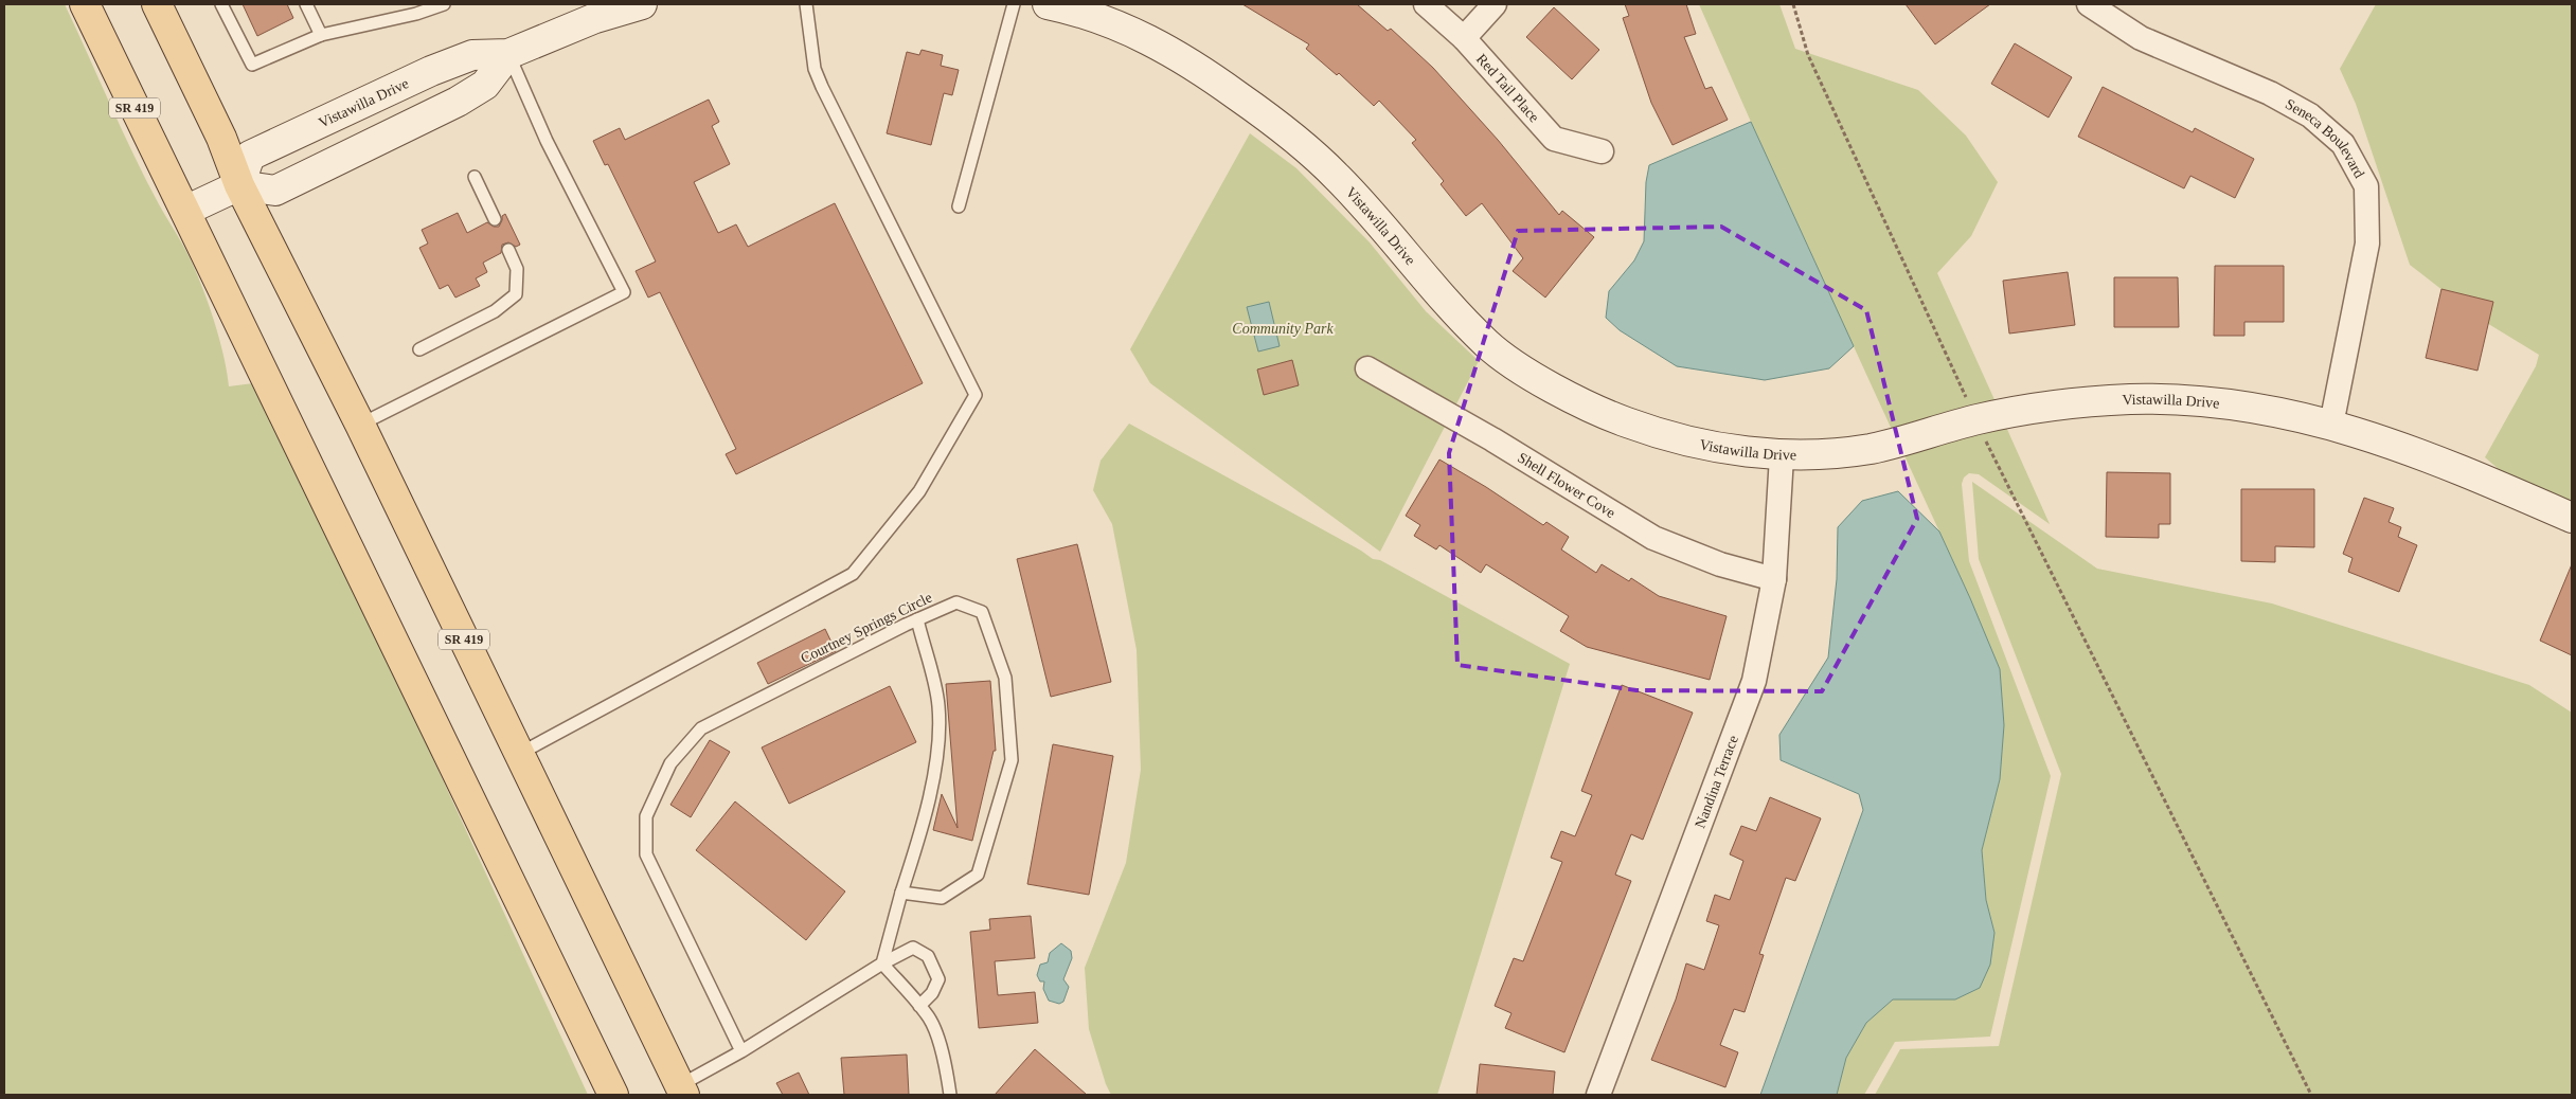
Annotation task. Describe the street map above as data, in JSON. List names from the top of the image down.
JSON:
{
  "streets": {
    "main road": ["SR 419"],
    "street": [
      "Red Tail Place",
      "Vistawilla Drive",
      "Seneca Boulevard",
      "Shell Flower Cove",
      "Nandina Terrace"
    ],
    "lane": ["Courtney Springs Circle"]
  },
  "crossings": [
    ["Vistawilla Drive", "SR 419"],
    ["Vistawilla Drive", "Seneca Boulevard"],
    ["Vistawilla Drive", "Nandina Terrace"],
    ["Shell Flower Cove", "Nandina Terrace"]
  ],
  "parks": ["Community Park"]
}
